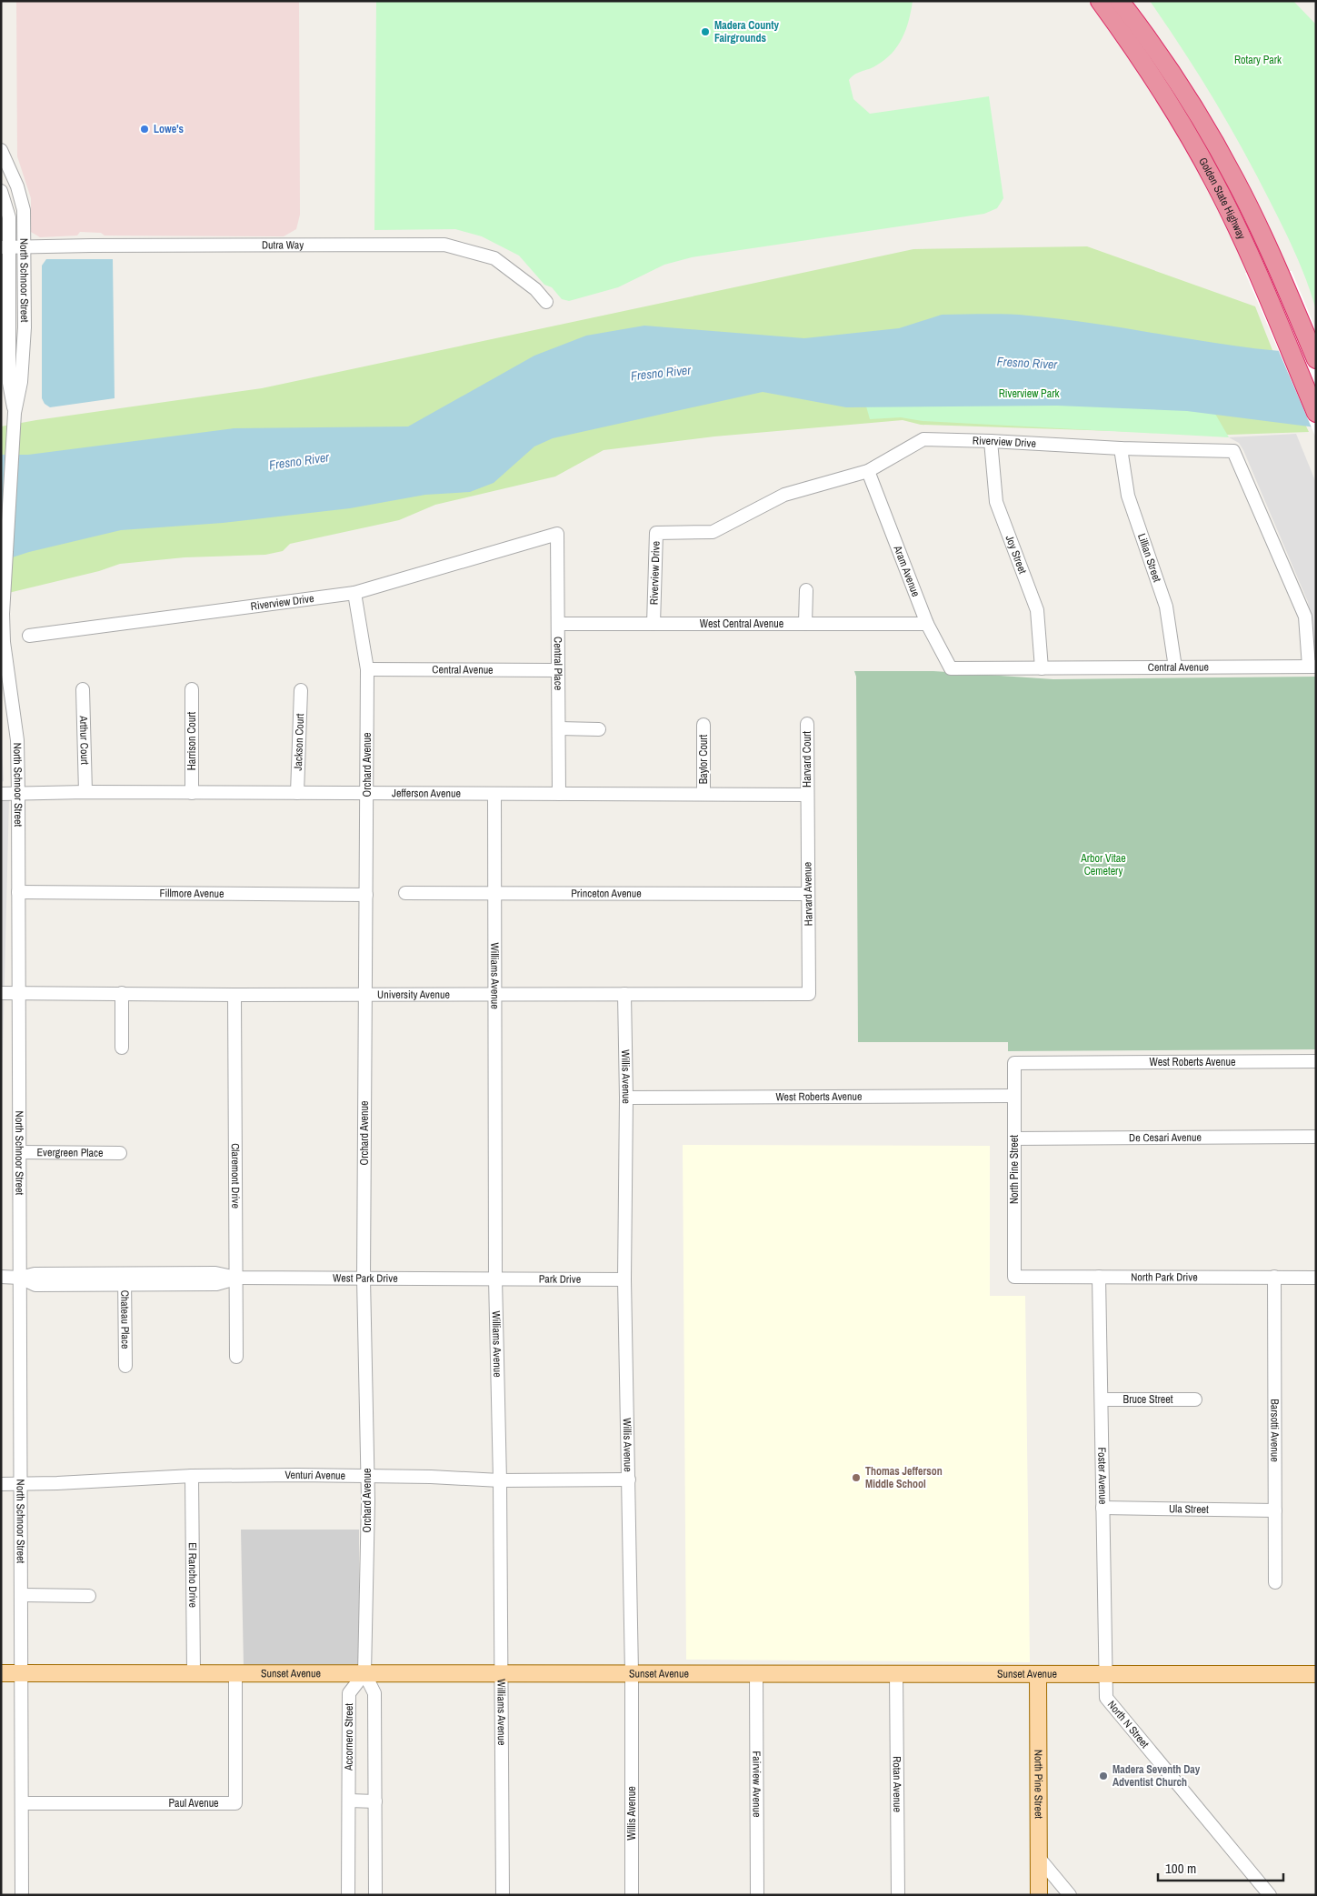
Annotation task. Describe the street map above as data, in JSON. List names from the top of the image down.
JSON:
{
  "streets": {
    "highway": ["Golden State Highway"],
    "main road": ["North Pine Street", "Sunset Avenue"],
    "street": [
      "Dutra Way",
      "North Schnoor Street",
      "Riverview Drive",
      "Joy Street",
      "Lillian Street",
      "Aram Avenue",
      "West Central Avenue",
      "Central Place",
      "Central Avenue",
      "Arthur Court",
      "Harrison Court",
      "Jackson Court",
      "Baylor Court",
      "Harvard Court",
      "Orchard Avenue",
      "Jefferson Avenue",
      "Fillmore Avenue",
      "Princeton Avenue",
      "Harvard Avenue",
      "Williams Avenue",
      "University Avenue",
      "West Roberts Avenue",
      "Willis Avenue",
      "De Cesari Avenue",
      "Evergreen Place",
      "Claremont Drive",
      "North Park Drive",
      "West Park Drive",
      "Park Drive",
      "Chateau Place",
      "Bruce Street",
      "Barsotti Avenue",
      "Venturi Avenue",
      "Foster Avenue",
      "Ula Street",
      "El Rancho Drive",
      "North N Street",
      "Accornero Street",
      "Fairview Avenue",
      "Rotan Avenue",
      "Paul Avenue"
    ]
  },
  "crossings": [
    ["Dutra Way", "North Schnoor Street"],
    ["North Schnoor Street", "Jefferson Avenue"],
    ["North Schnoor Street", "Fillmore Avenue"],
    ["North Schnoor Street", "University Avenue"],
    ["North Schnoor Street", "Evergreen Place"],
    ["North Schnoor Street", "West Park Drive"],
    ["North Schnoor Street", "Venturi Avenue"],
    ["North Schnoor Street", "Sunset Avenue"],
    ["North Schnoor Street", "Paul Avenue"],
    ["Riverview Drive", "Joy Street"],
    ["Riverview Drive", "Lillian Street"],
    ["Riverview Drive", "Aram Avenue"],
    ["Riverview Drive", "West Central Avenue"],
    ["Riverview Drive", "Central Place"],
    ["Riverview Drive", "Central Avenue"],
    ["Riverview Drive", "Orchard Avenue"],
    ["Joy Street", "Aram Avenue"],
    ["Joy Street", "Central Avenue"],
    ["Lillian Street", "Central Avenue"],
    ["Aram Avenue", "West Central Avenue"],
    ["Aram Avenue", "Central Avenue"],
    ["West Central Avenue", "Central Place"],
    ["Central Place", "Central Avenue"],
    ["Central Place", "Jefferson Avenue"],
    ["Central Avenue", "Orchard Avenue"],
    ["Arthur Court", "Jefferson Avenue"],
    ["Harrison Court", "Jefferson Avenue"],
    ["Jackson Court", "Jefferson Avenue"],
    ["Baylor Court", "Jefferson Avenue"],
    ["Harvard Court", "Jefferson Avenue"],
    ["Harvard Court", "Harvard Avenue"],
    ["Orchard Avenue", "Jefferson Avenue"],
    ["Orchard Avenue", "Fillmore Avenue"],
    ["Orchard Avenue", "University Avenue"],
    ["Orchard Avenue", "West Park Drive"],
    ["Orchard Avenue", "Venturi Avenue"],
    ["Orchard Avenue", "Sunset Avenue"],
    ["Orchard Avenue", "Accornero Street"],
    ["Jefferson Avenue", "Harvard Avenue"],
    ["Jefferson Avenue", "Williams Avenue"],
    ["Princeton Avenue", "Harvard Avenue"],
    ["Princeton Avenue", "Williams Avenue"],
    ["Harvard Avenue", "University Avenue"],
    ["Williams Avenue", "University Avenue"],
    ["Williams Avenue", "West Park Drive"],
    ["Williams Avenue", "Park Drive"],
    ["Williams Avenue", "Venturi Avenue"],
    ["Williams Avenue", "Sunset Avenue"],
    ["University Avenue", "Willis Avenue"],
    ["University Avenue", "Claremont Drive"],
    ["West Roberts Avenue", "Willis Avenue"],
    ["West Roberts Avenue", "North Pine Street"],
    ["Willis Avenue", "Park Drive"],
    ["Willis Avenue", "Venturi Avenue"],
    ["Willis Avenue", "Sunset Avenue"],
    ["De Cesari Avenue", "North Pine Street"],
    ["North Pine Street", "North Park Drive"],
    ["North Pine Street", "Sunset Avenue"],
    ["Claremont Drive", "West Park Drive"],
    ["North Park Drive", "Barsotti Avenue"],
    ["North Park Drive", "Foster Avenue"],
    ["West Park Drive", "Park Drive"],
    ["West Park Drive", "Chateau Place"],
    ["Bruce Street", "Foster Avenue"],
    ["Barsotti Avenue", "Ula Street"],
    ["Venturi Avenue", "El Rancho Drive"],
    ["Foster Avenue", "Ula Street"],
    ["Foster Avenue", "Sunset Avenue"],
    ["Foster Avenue", "North N Street"],
    ["El Rancho Drive", "Sunset Avenue"],
    ["Sunset Avenue", "North N Street"],
    ["Sunset Avenue", "Accornero Street"],
    ["Sunset Avenue", "Fairview Avenue"],
    ["Sunset Avenue", "Rotan Avenue"],
    ["Sunset Avenue", "Paul Avenue"]
  ],
  "water": ["Fresno River"],
  "parks": ["Rotary Park", "Riverview Park", "Arbor Vitae Cemetery"],
  "places": [
    "Madera County Fairgrounds",
    "Lowe's",
    "Thomas Jefferson Middle School",
    "Madera Seventh Day Adventist Church"
  ],
  "scale_bar": "100 m"
}
